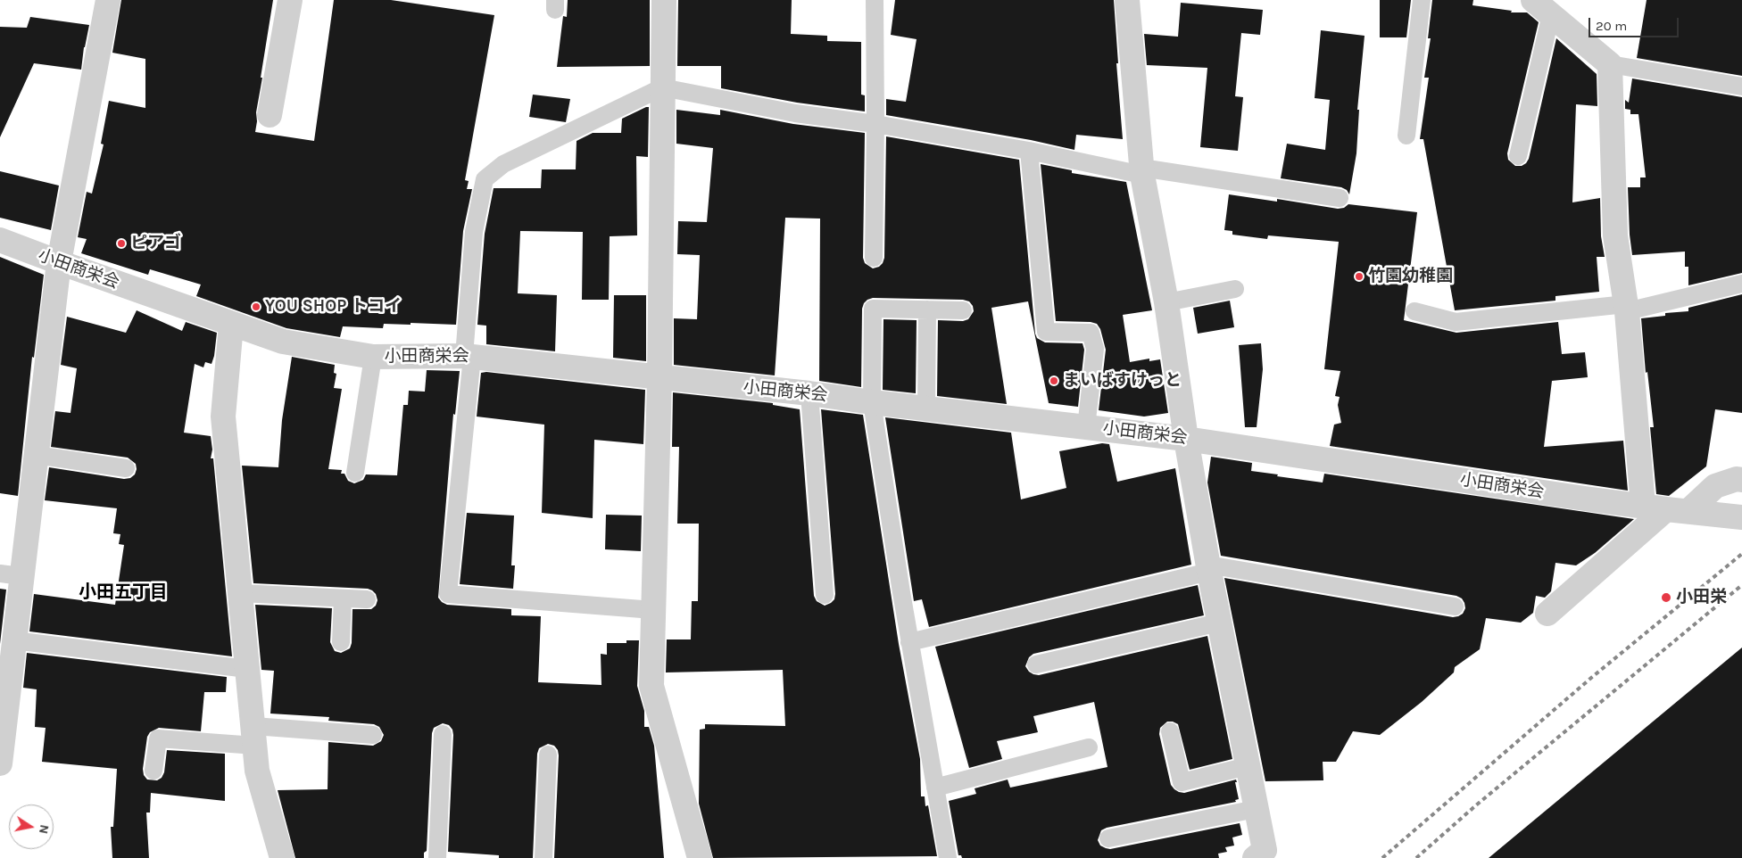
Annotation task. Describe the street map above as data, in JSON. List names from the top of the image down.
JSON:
{
  "streets": {
    "street": ["小田商栄会"]
  },
  "districts": ["小田五丁目"],
  "places": [
    "ピアゴ",
    "竹園幼稚園",
    "YOU SHOP トコイ",
    "まいばすけっと",
    "小田栄"
  ],
  "scale_bar": "20 m",
  "north": "right"
}
